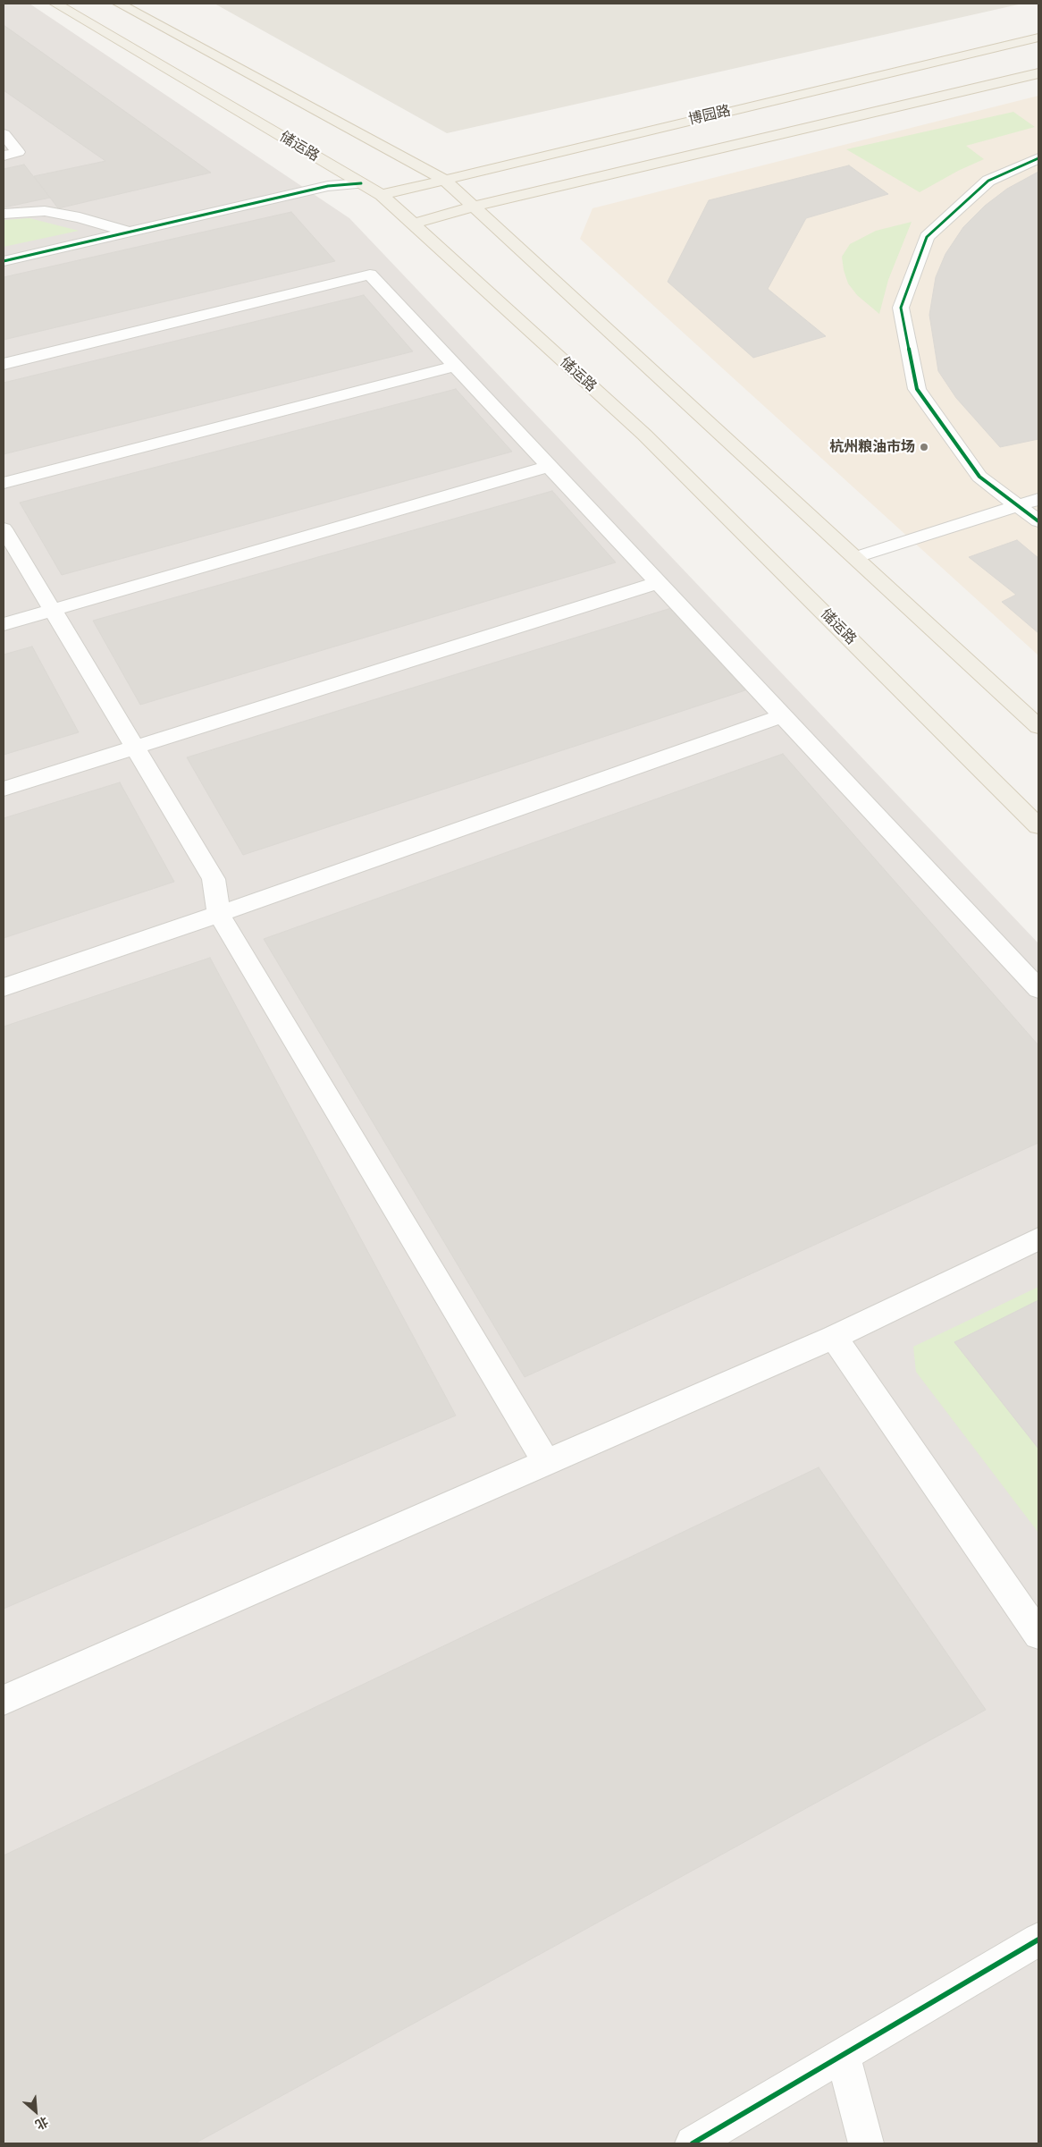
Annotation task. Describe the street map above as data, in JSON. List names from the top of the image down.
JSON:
{
  "streets": {
    "main road": ["博园路", "储运路"]
  },
  "crossings": [
    ["博园路", "储运路"]
  ],
  "places": ["杭州粮油市场"],
  "north": "bottom right"
}
